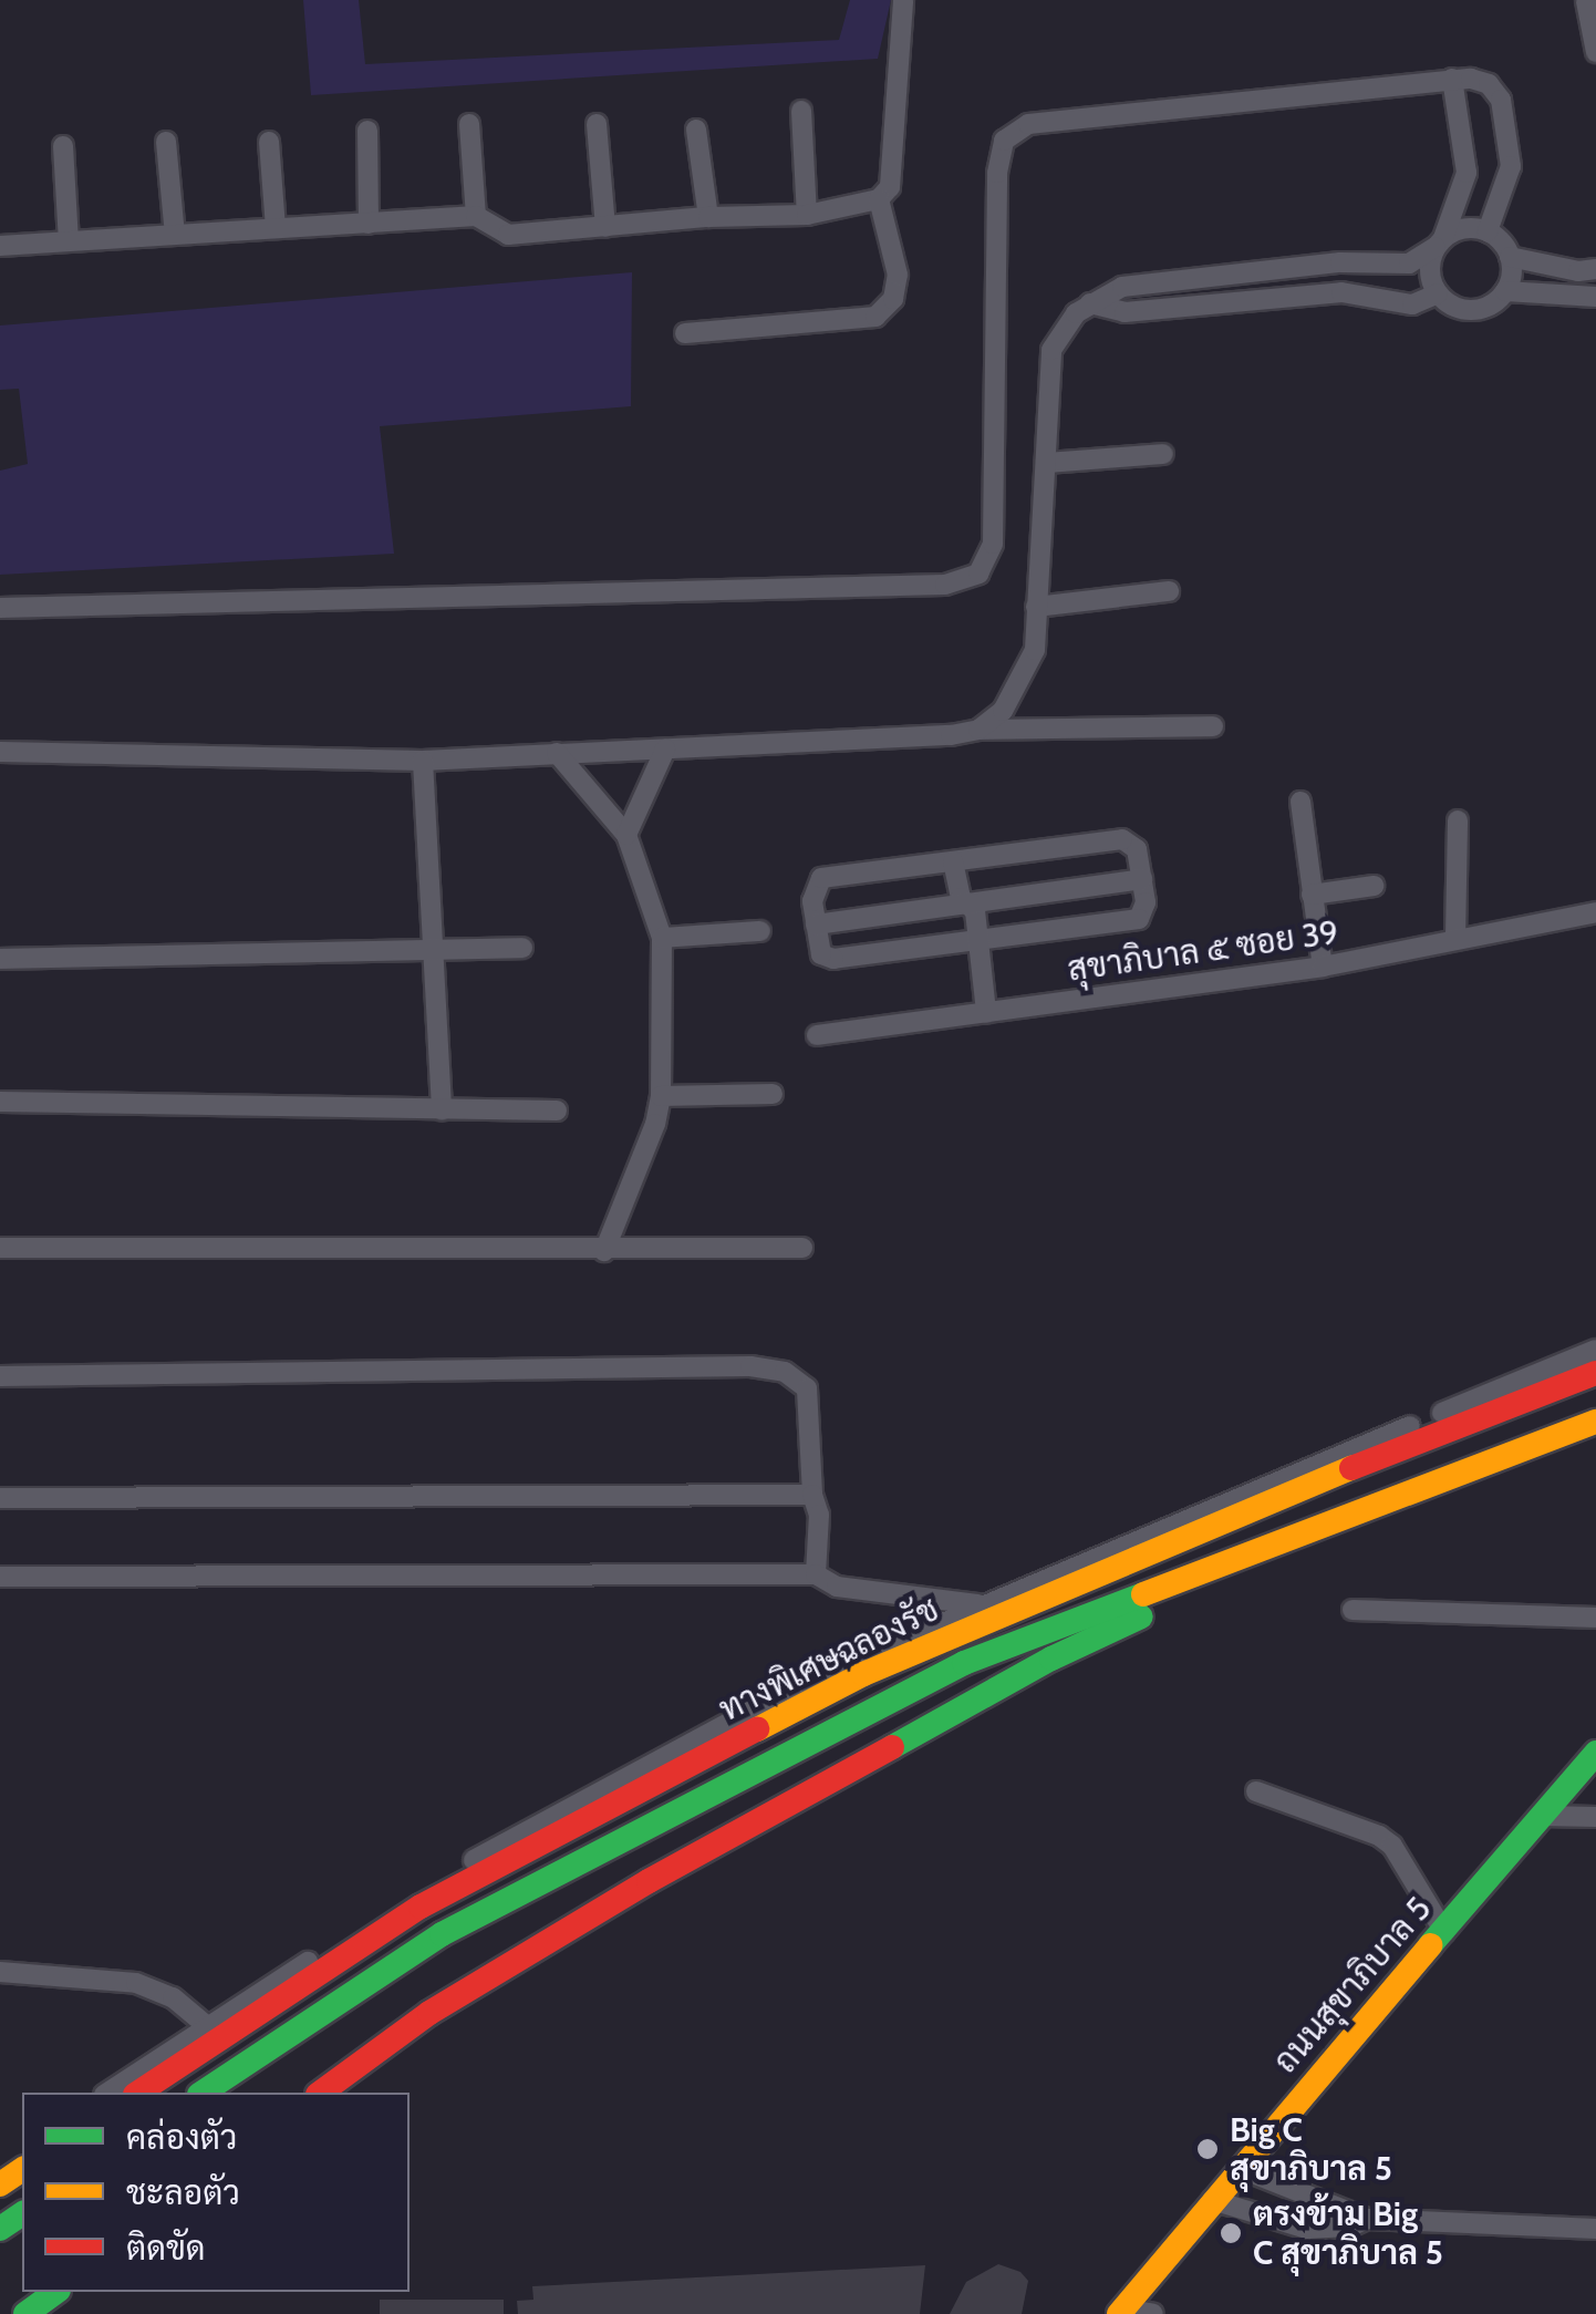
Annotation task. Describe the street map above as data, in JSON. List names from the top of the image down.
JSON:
{
  "streets": {
    "main road": ["ทางพิเศษฉลองรัช", "ถนนสุขาภิบาล 5"],
    "street": ["สุขาภิบาล ๕ ซอย 39"]
  },
  "places": ["Big C สุขาภิบาล 5", "ตรงข้าม Big C สุขาภิบาล 5"],
  "legend": ["คล่องตัว", "ชะลอตัว", "ติดขัด"]
}
